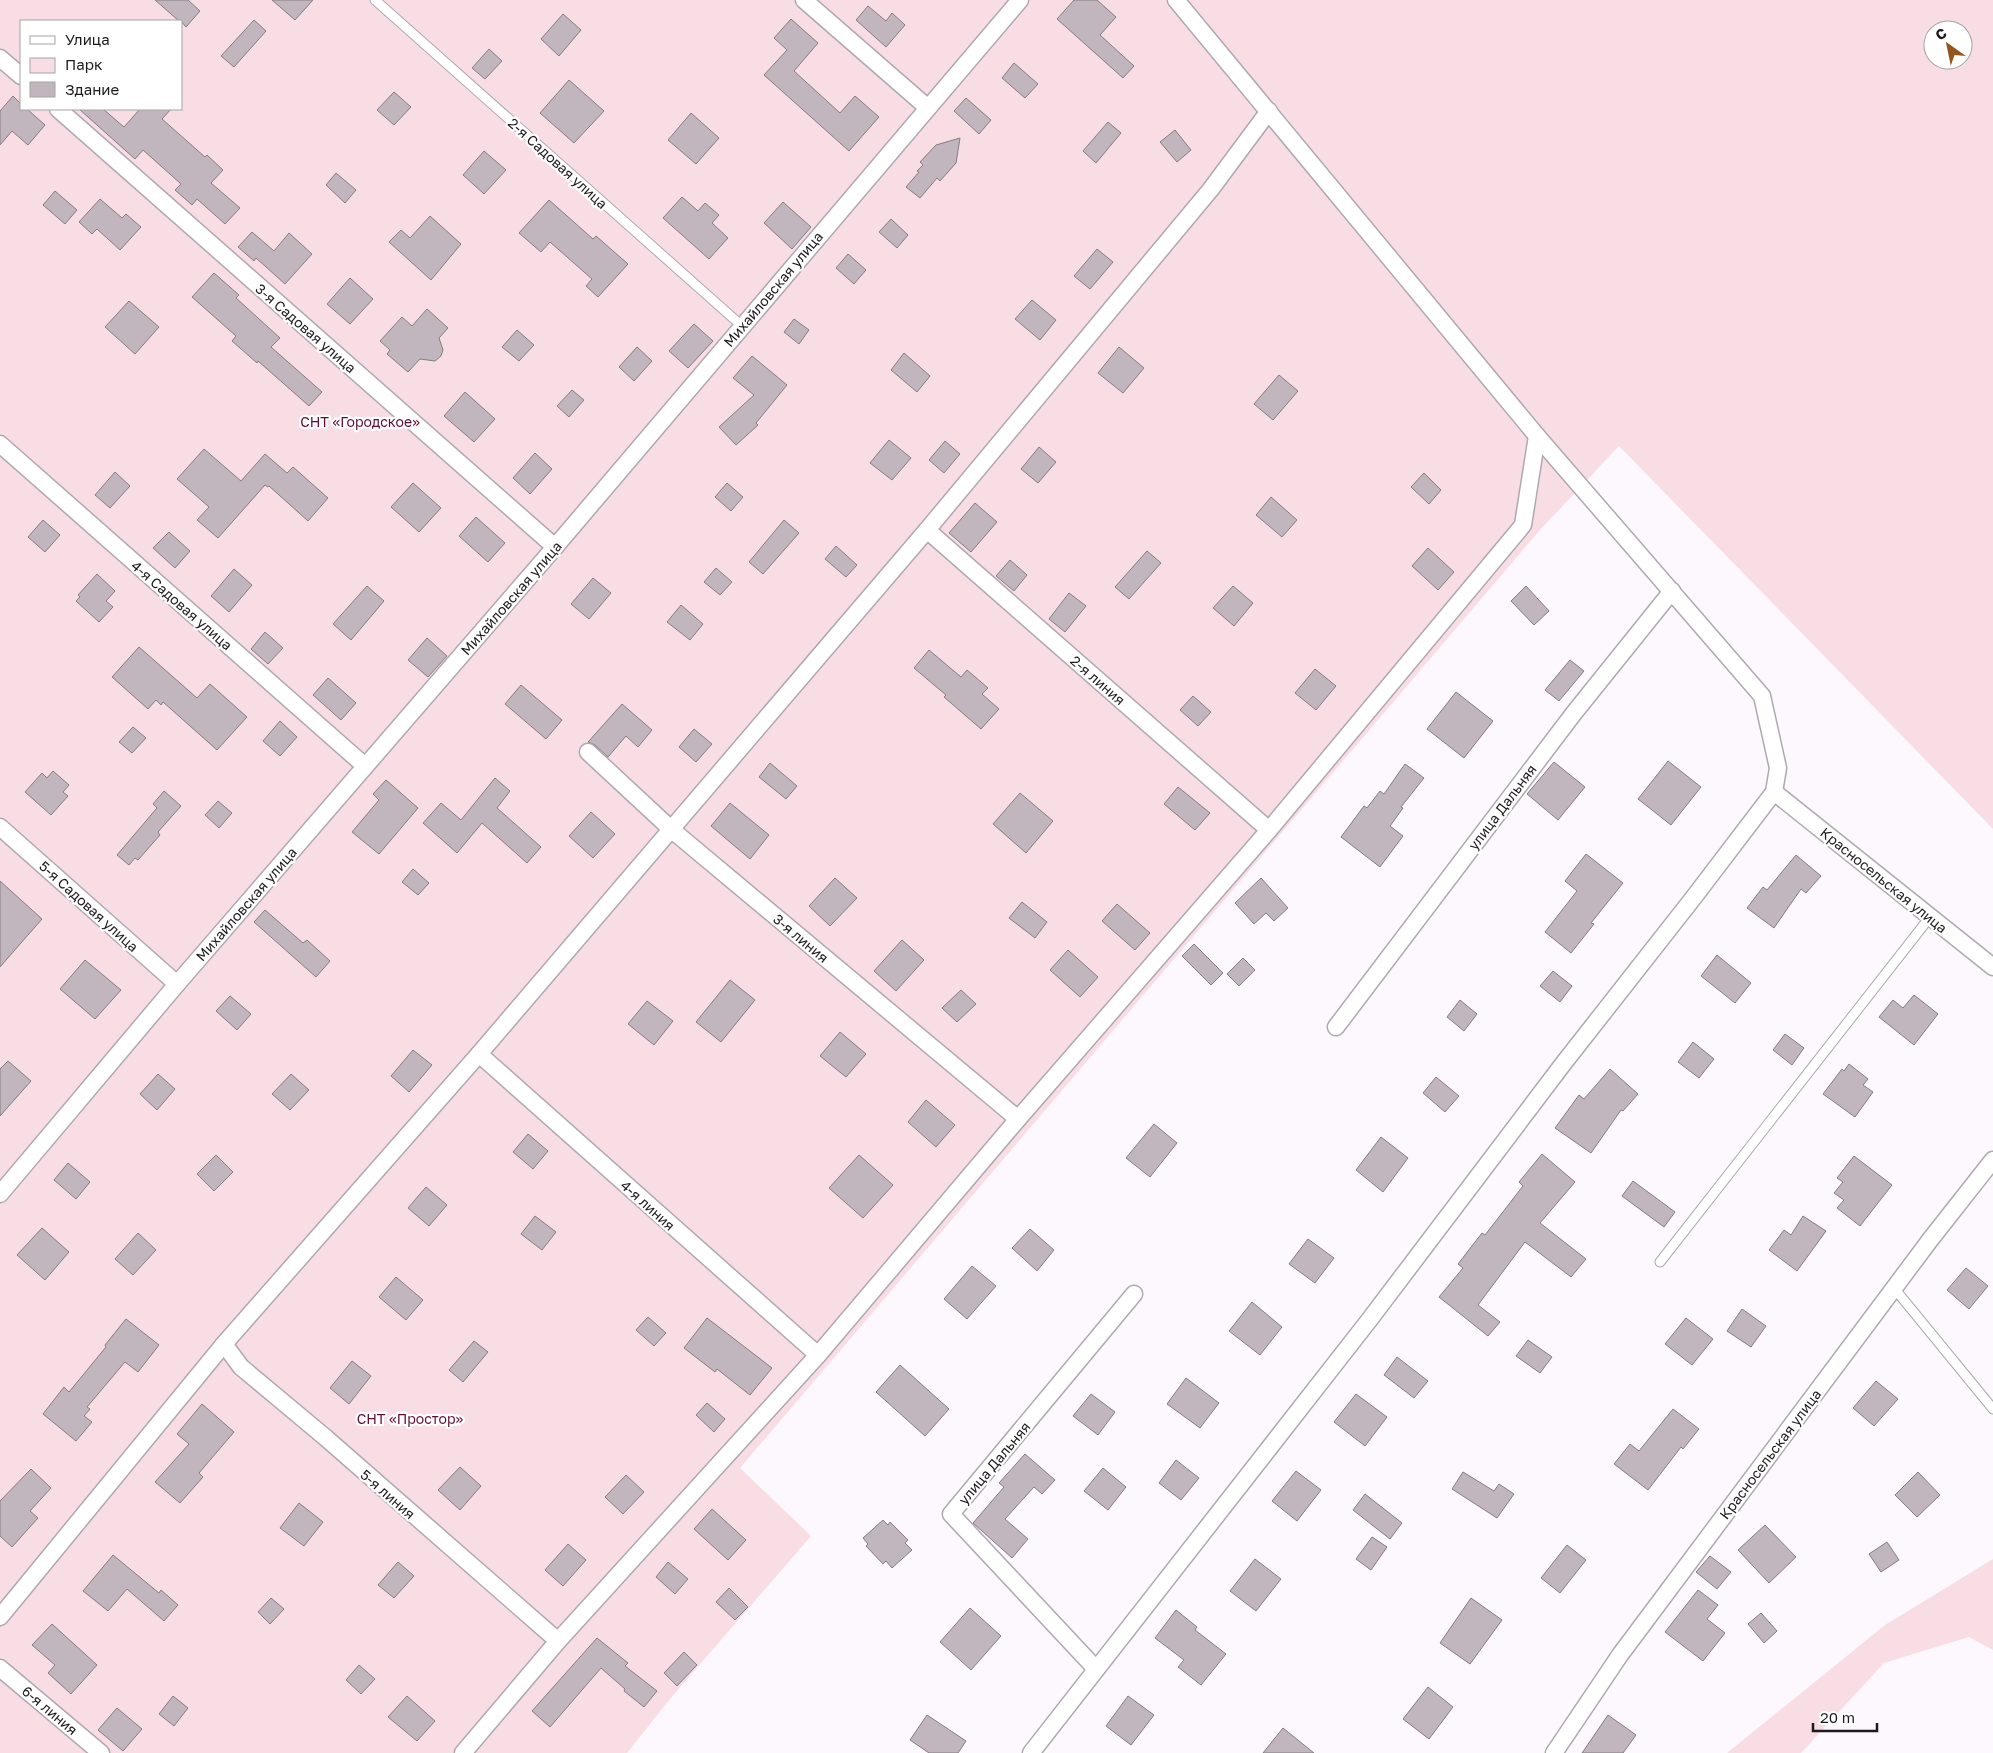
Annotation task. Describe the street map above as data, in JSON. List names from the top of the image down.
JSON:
{
  "streets": {
    "street": [
      "Михайловская улица",
      "3-я Садовая улица",
      "4-я Садовая улица",
      "2-я линия",
      "улица Дальняя",
      "Красносельская улица",
      "5-я Садовая улица",
      "3-я линия",
      "4-я линия",
      "5-я линия",
      "6-я линия"
    ],
    "lane": ["2-я Садовая улица"]
  },
  "crossings": [
    ["2-я Садовая улица", "Михайловская улица"],
    ["Михайловская улица", "3-я Садовая улица"],
    ["Михайловская улица", "4-я Садовая улица"],
    ["Михайловская улица", "5-я Садовая улица"]
  ],
  "parks": ["СНТ «Городское»", "СНТ «Простор»"],
  "legend": ["Улица", "Парк", "Здание"],
  "scale_bar": "20 m",
  "north": "top left"
}
